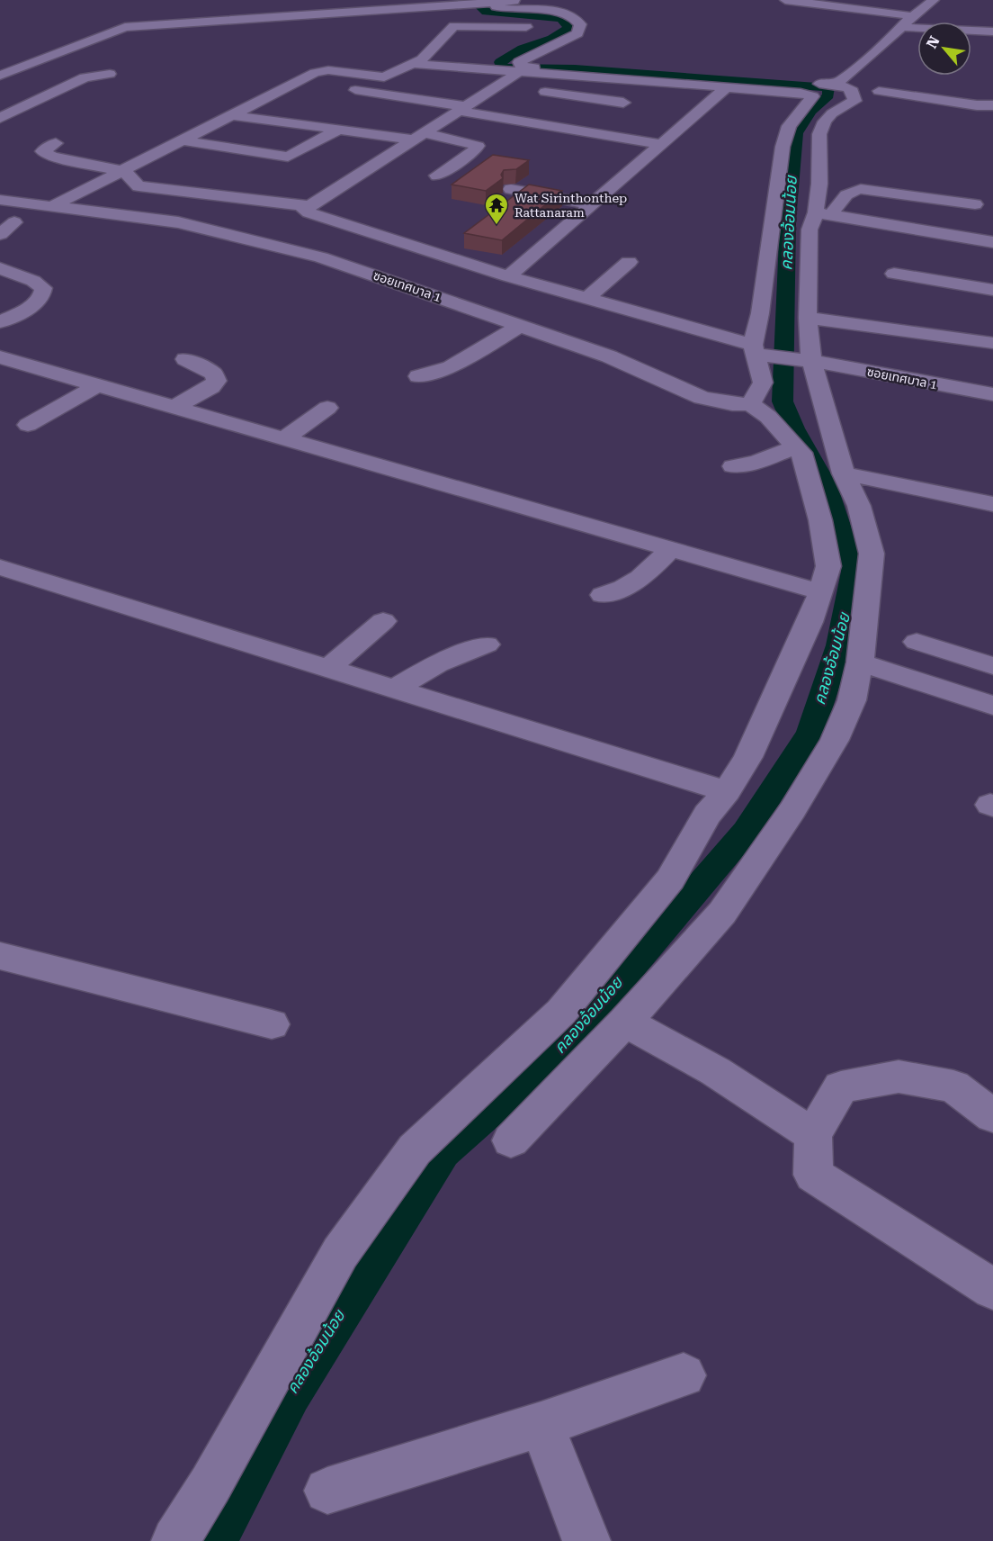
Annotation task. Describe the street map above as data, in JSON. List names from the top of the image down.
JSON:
{
  "streets": {
    "street": ["ซอยเทศบาล 1"]
  },
  "water": ["คลองอ้อมน้อย"],
  "places": {
    "temple": ["Wat Sirinthonthep Rattanaram"]
  },
  "north": "top left"
}
